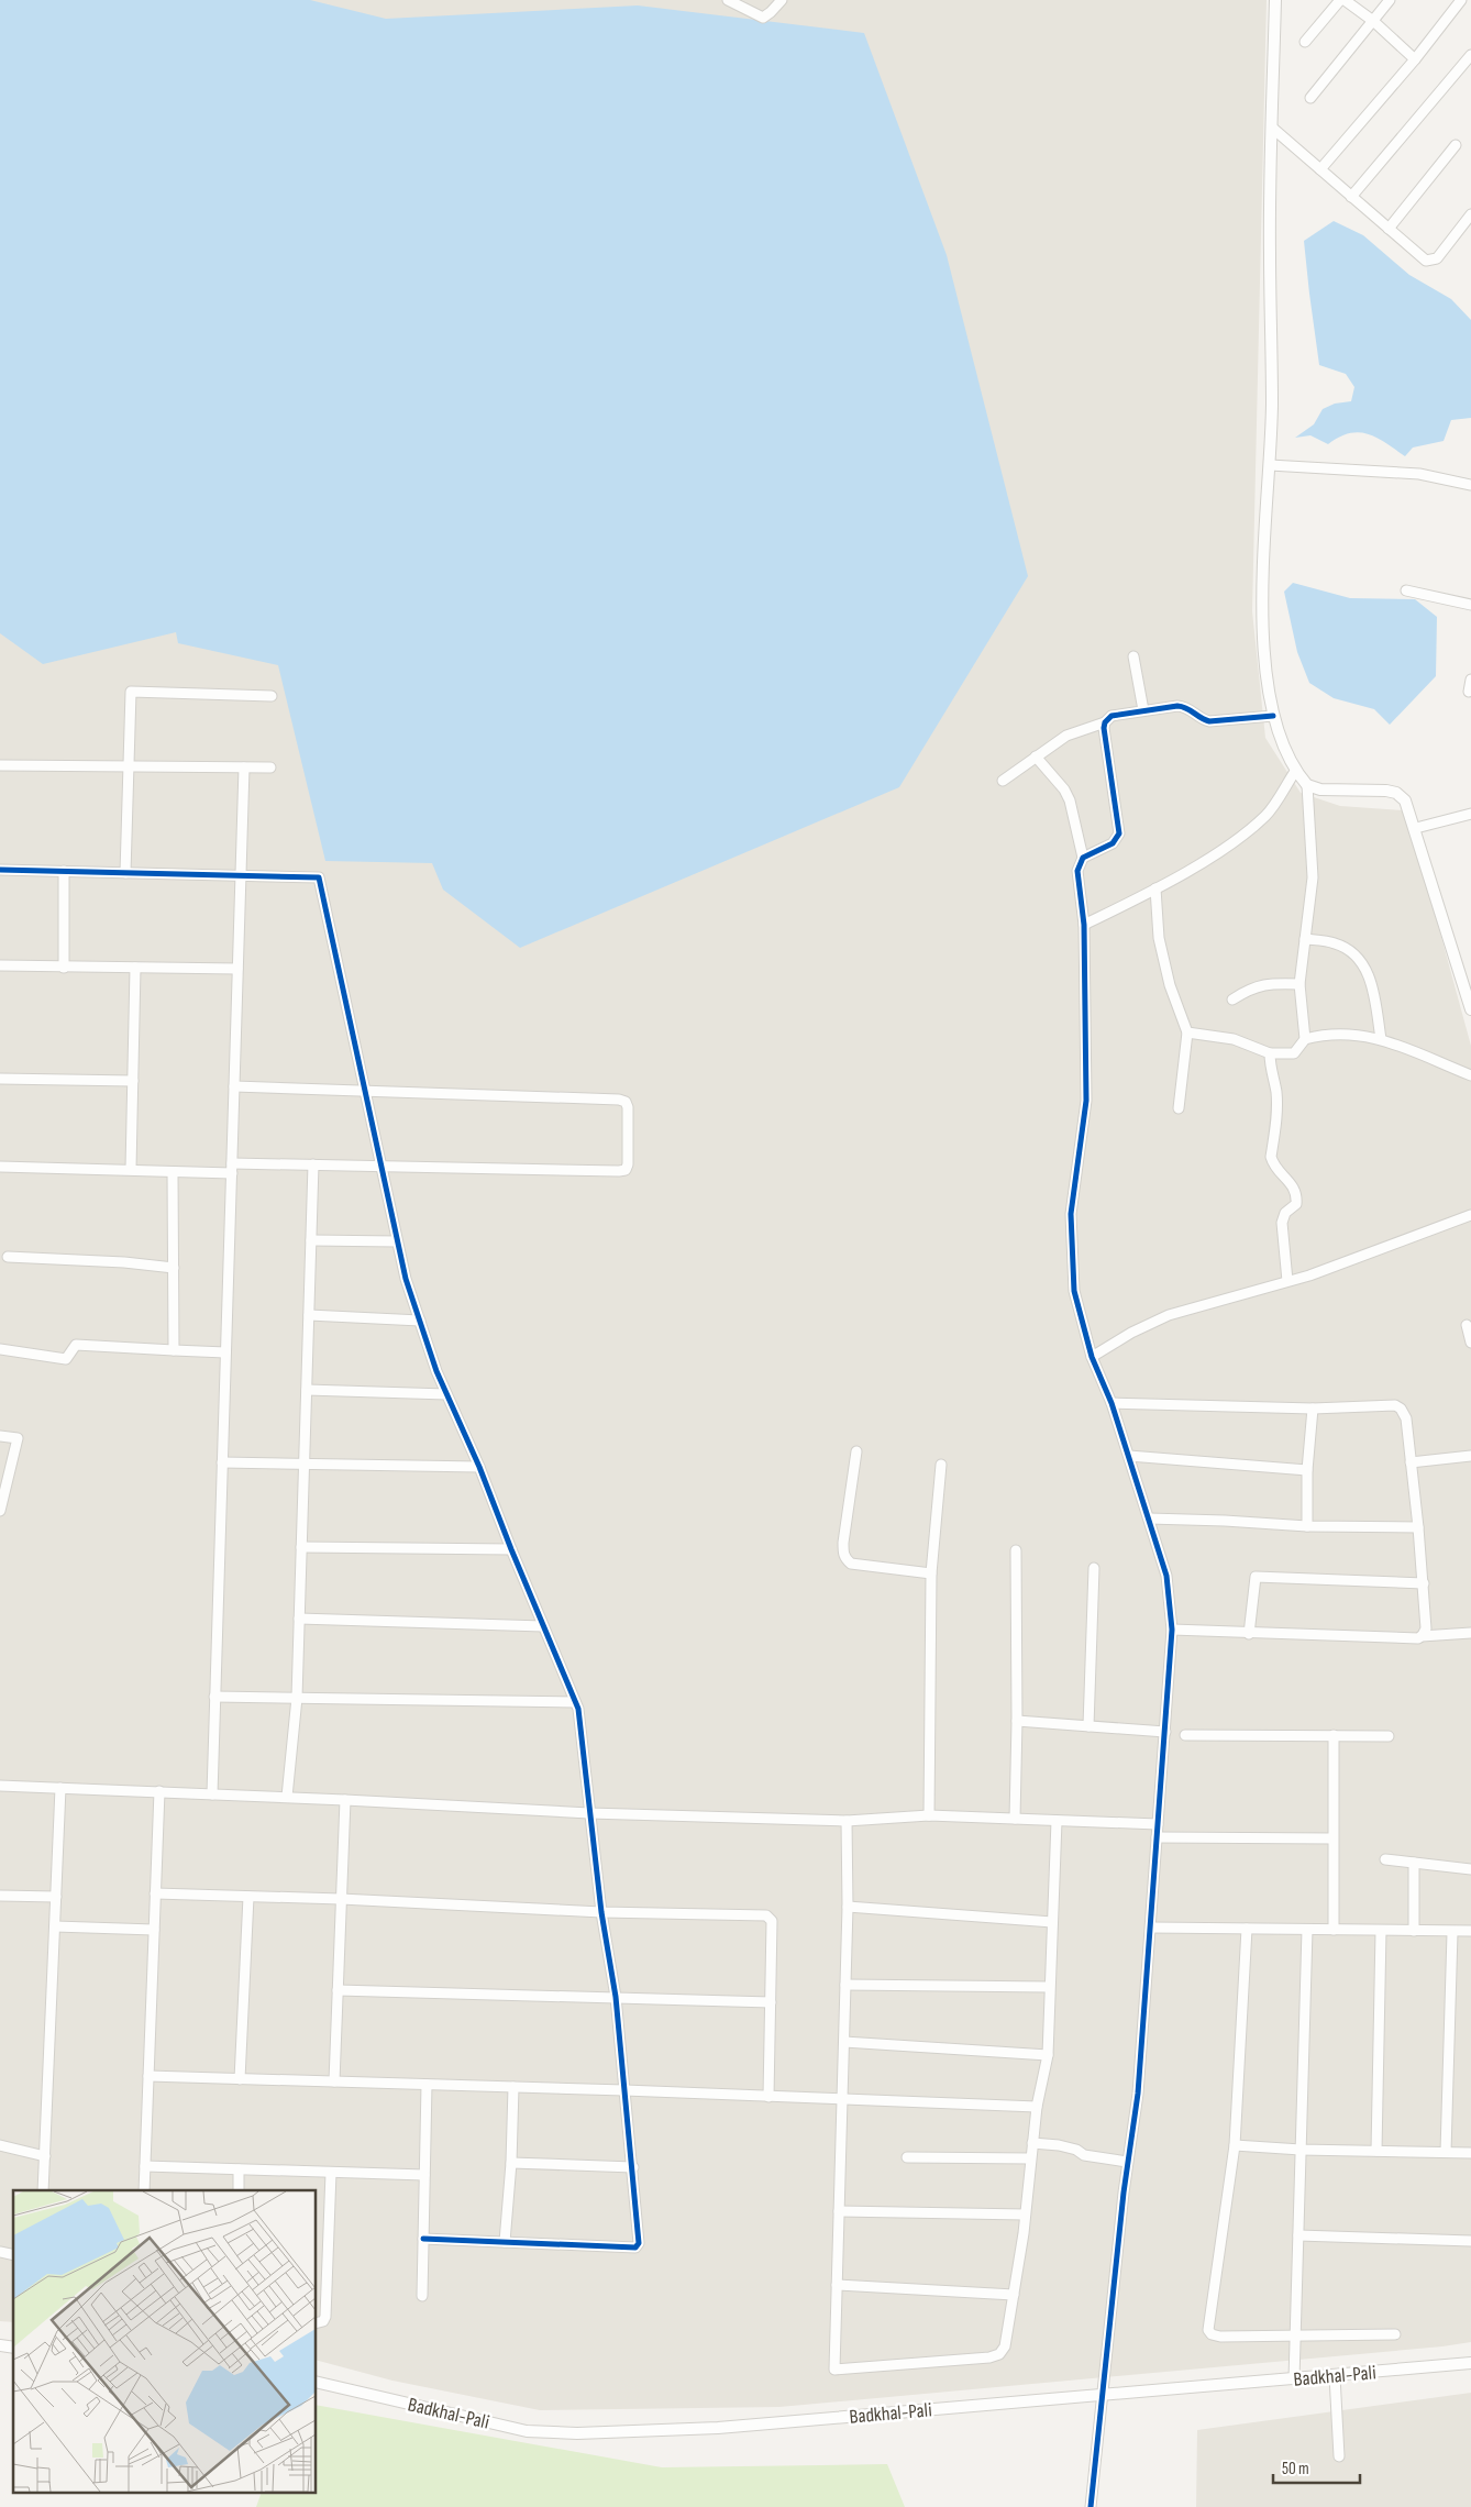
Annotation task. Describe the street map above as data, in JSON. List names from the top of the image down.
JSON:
{
  "streets": {
    "street": ["Badkhal-Pali"]
  },
  "scale_bar": "50 m"
}
